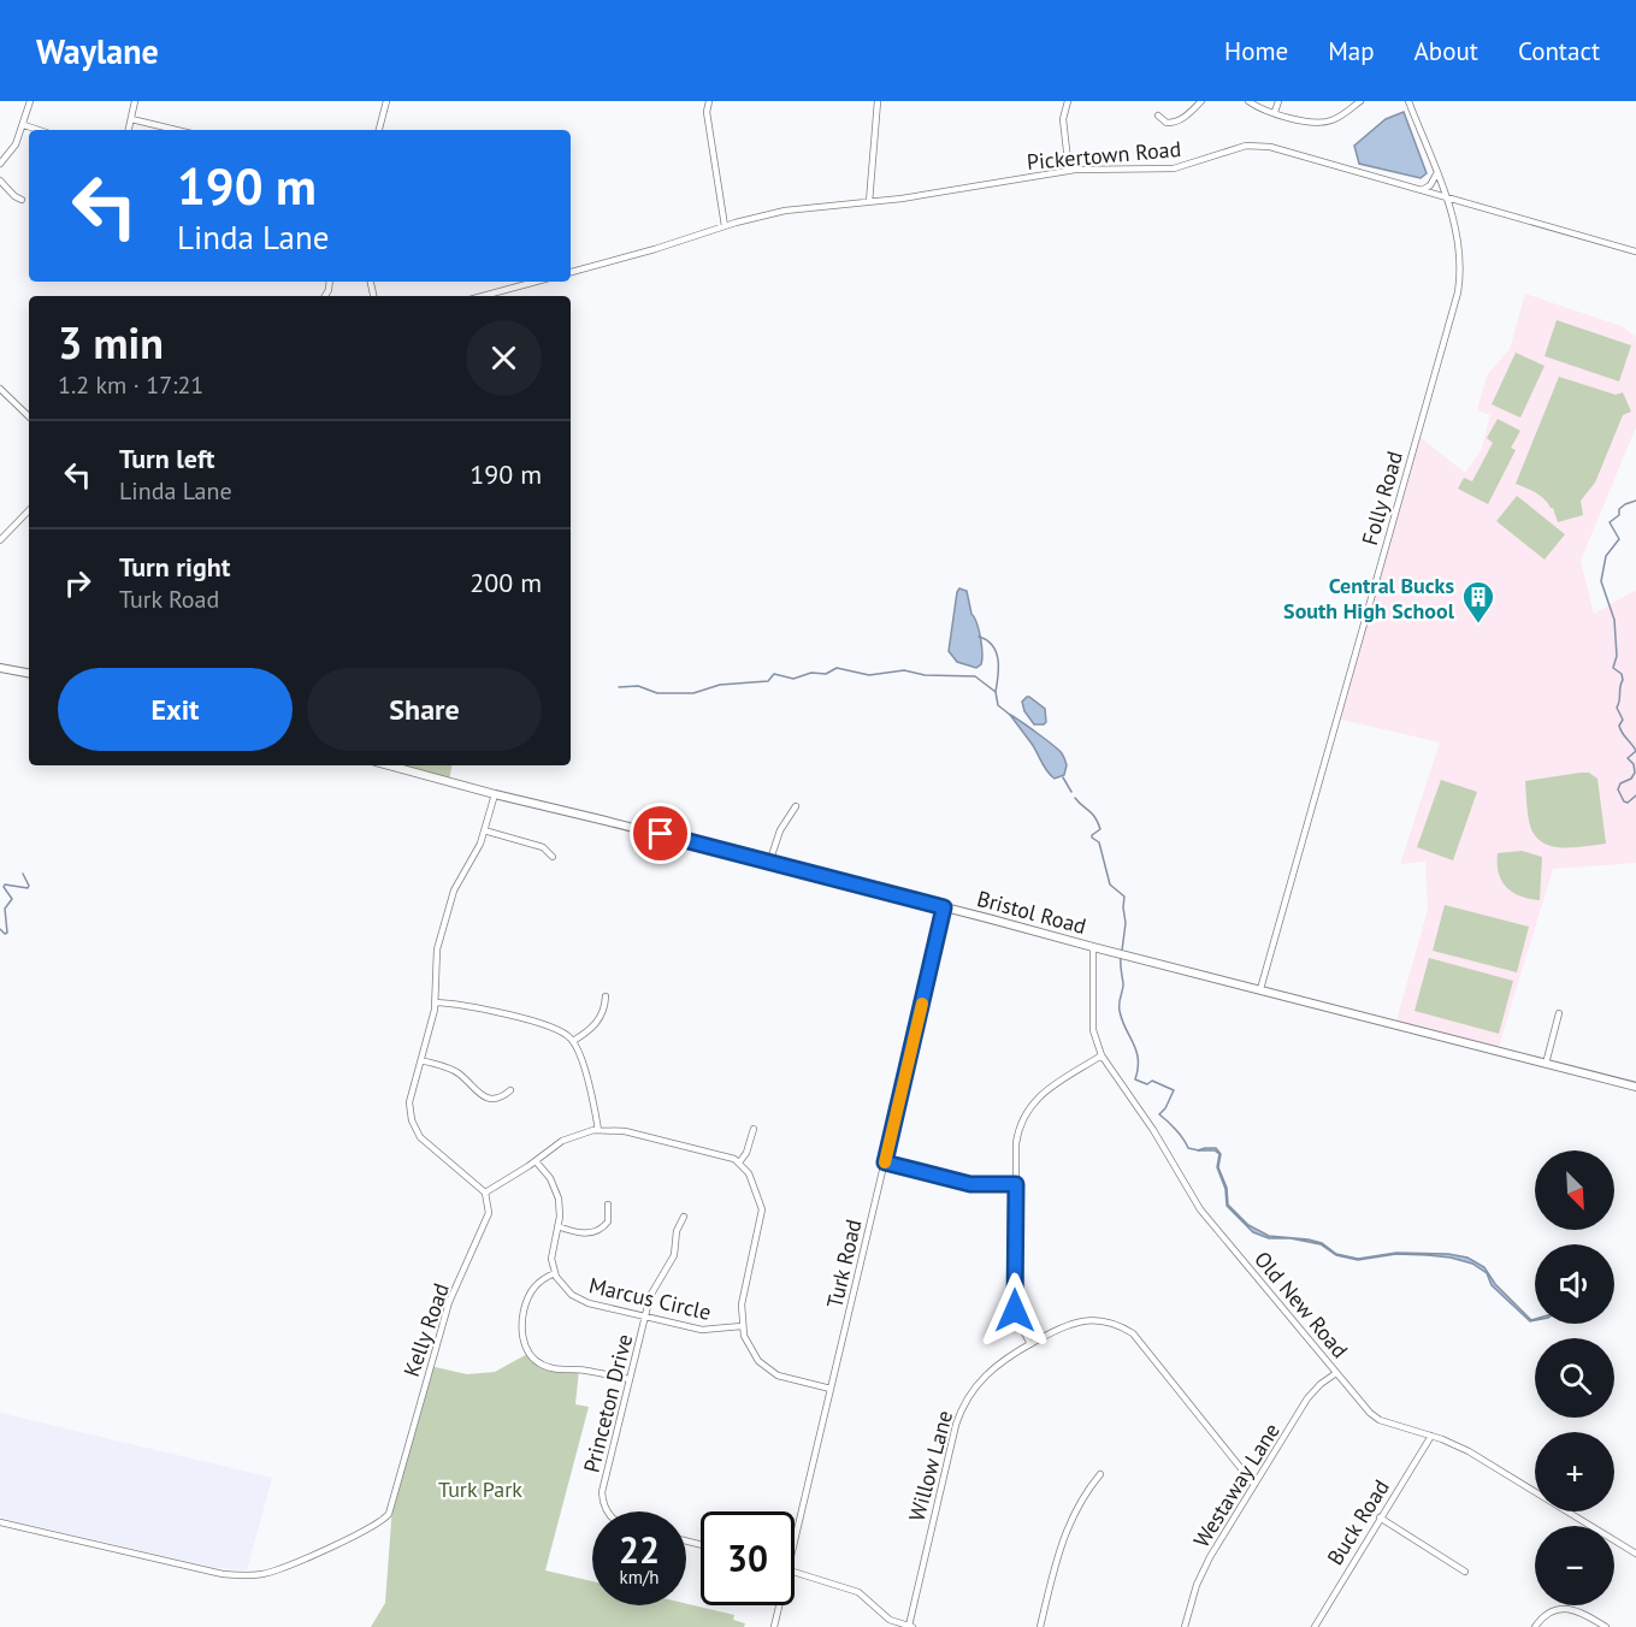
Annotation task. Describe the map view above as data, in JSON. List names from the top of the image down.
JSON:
{
  "streets": {
    "main road": ["Bristol Road"],
    "street": [
      "Pickertown Road",
      "Folly Road",
      "Turk Road",
      "Marcus Circle",
      "Old New Road",
      "Kelly Road",
      "Princeton Drive",
      "Willow Lane",
      "Westaway Lane",
      "Buck Road"
    ]
  },
  "crossings": [
    ["Pickertown Road", "Folly Road"],
    ["Folly Road", "Bristol Road"],
    ["Bristol Road", "Turk Road"],
    ["Bristol Road", "Old New Road"],
    ["Marcus Circle", "Princeton Drive"],
    ["Old New Road", "Westaway Lane"],
    ["Old New Road", "Buck Road"],
    ["Willow Lane", "Westaway Lane"]
  ],
  "parks": ["Turk Park"],
  "places": {
    "building": ["Central Bucks South High School"]
  },
  "north": "bottom right",
  "page": {
    "header": "Waylane",
    "nav": [
      "Home",
      "Map",
      "About",
      "Contact"
    ],
    "turn": ["190 m", "Linda Lane"],
    "heading": ["3 min", "1.2 km · 17:21"],
    "list": [
      {
        "name": "Turn left",
        "note": "Linda Lane",
        "value": "190 m"
      },
      {
        "name": "Turn right",
        "note": "Turk Road",
        "value": "200 m"
      }
    ],
    "buttons": ["Exit", "Share"],
    "map_buttons": ["+", "−"],
    "speed": "22 km/h",
    "limit": "30"
  }
}
